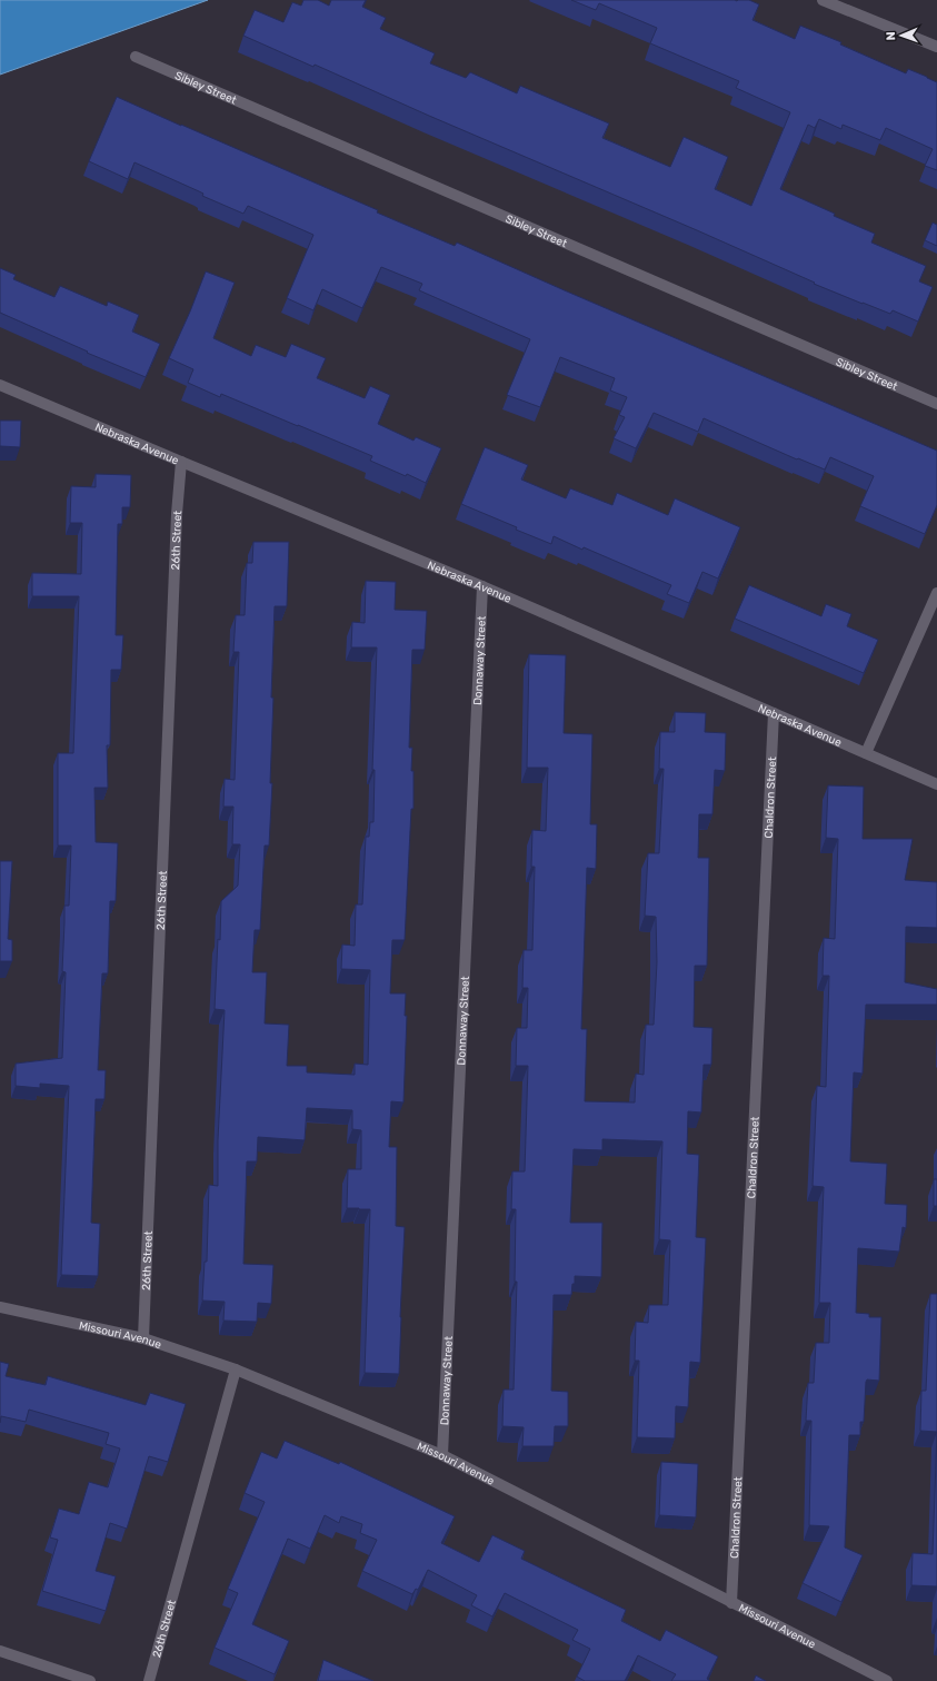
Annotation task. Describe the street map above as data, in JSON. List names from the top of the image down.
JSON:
{
  "streets": {
    "street": [
      "Sibley Street",
      "Nebraska Avenue",
      "26th Street",
      "Donnaway Street",
      "Chaldron Street",
      "Missouri Avenue"
    ]
  },
  "crossings": [
    ["Nebraska Avenue", "26th Street"],
    ["Nebraska Avenue", "Donnaway Street"],
    ["Nebraska Avenue", "Chaldron Street"],
    ["26th Street", "Missouri Avenue"],
    ["Donnaway Street", "Missouri Avenue"],
    ["Chaldron Street", "Missouri Avenue"]
  ],
  "north": "left"
}
